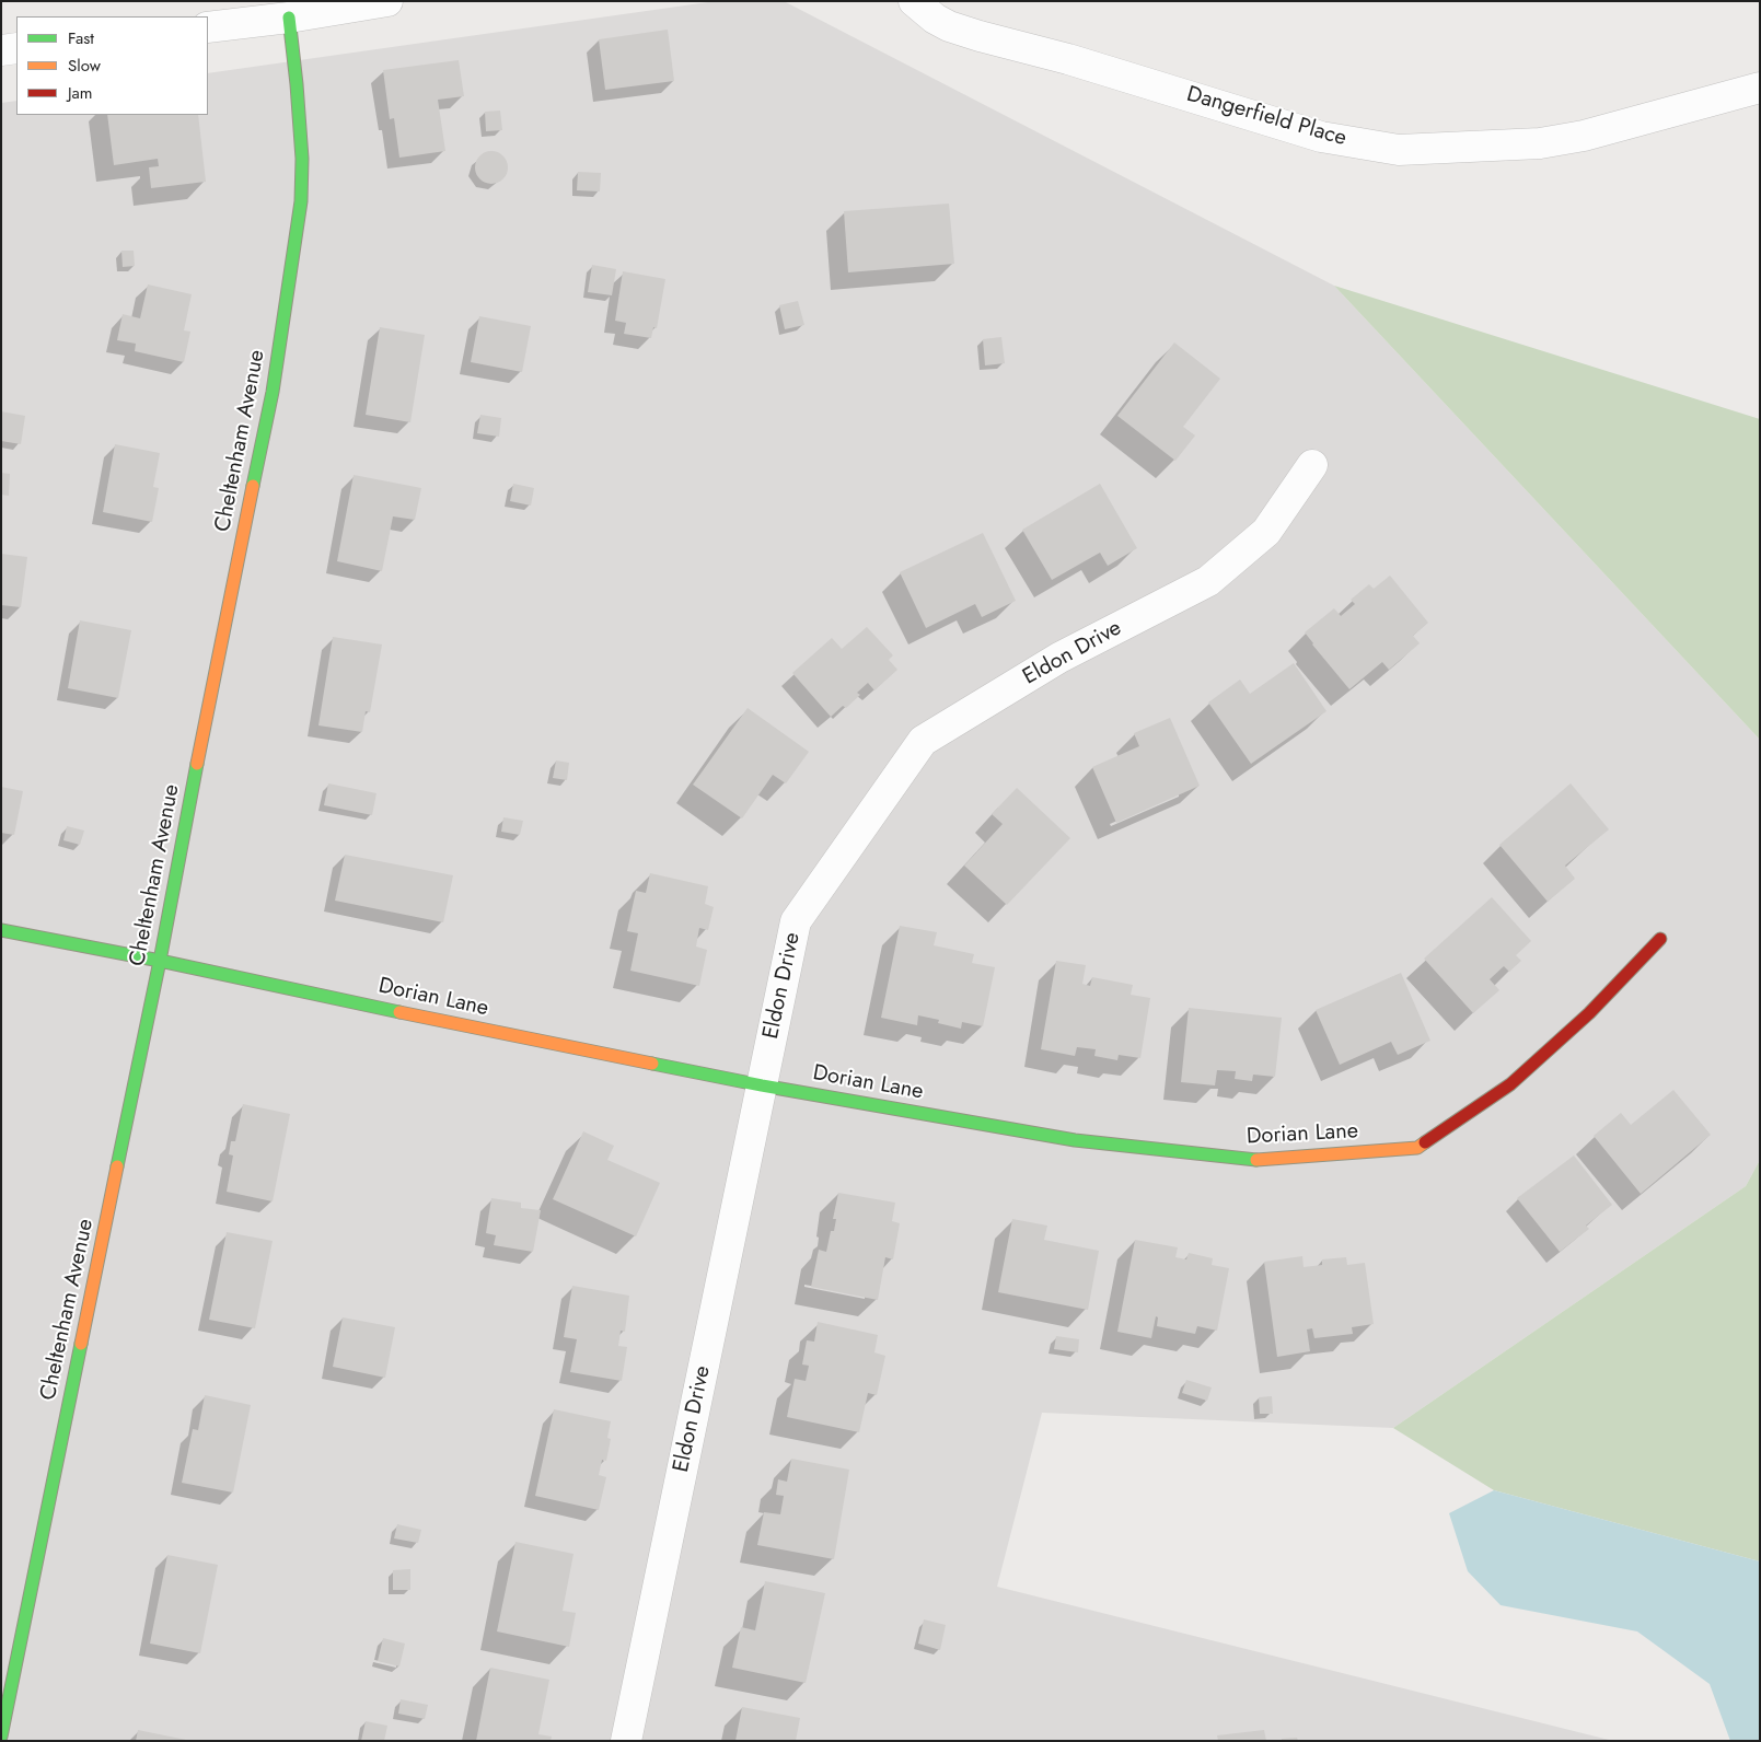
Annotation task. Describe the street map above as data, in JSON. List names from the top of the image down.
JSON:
{
  "streets": {
    "street": [
      "Dangerfield Place",
      "Cheltenham Avenue",
      "Eldon Drive",
      "Dorian Lane"
    ]
  },
  "crossings": [
    ["Cheltenham Avenue", "Dorian Lane"],
    ["Eldon Drive", "Dorian Lane"]
  ],
  "legend": ["Fast", "Slow", "Jam"]
}
